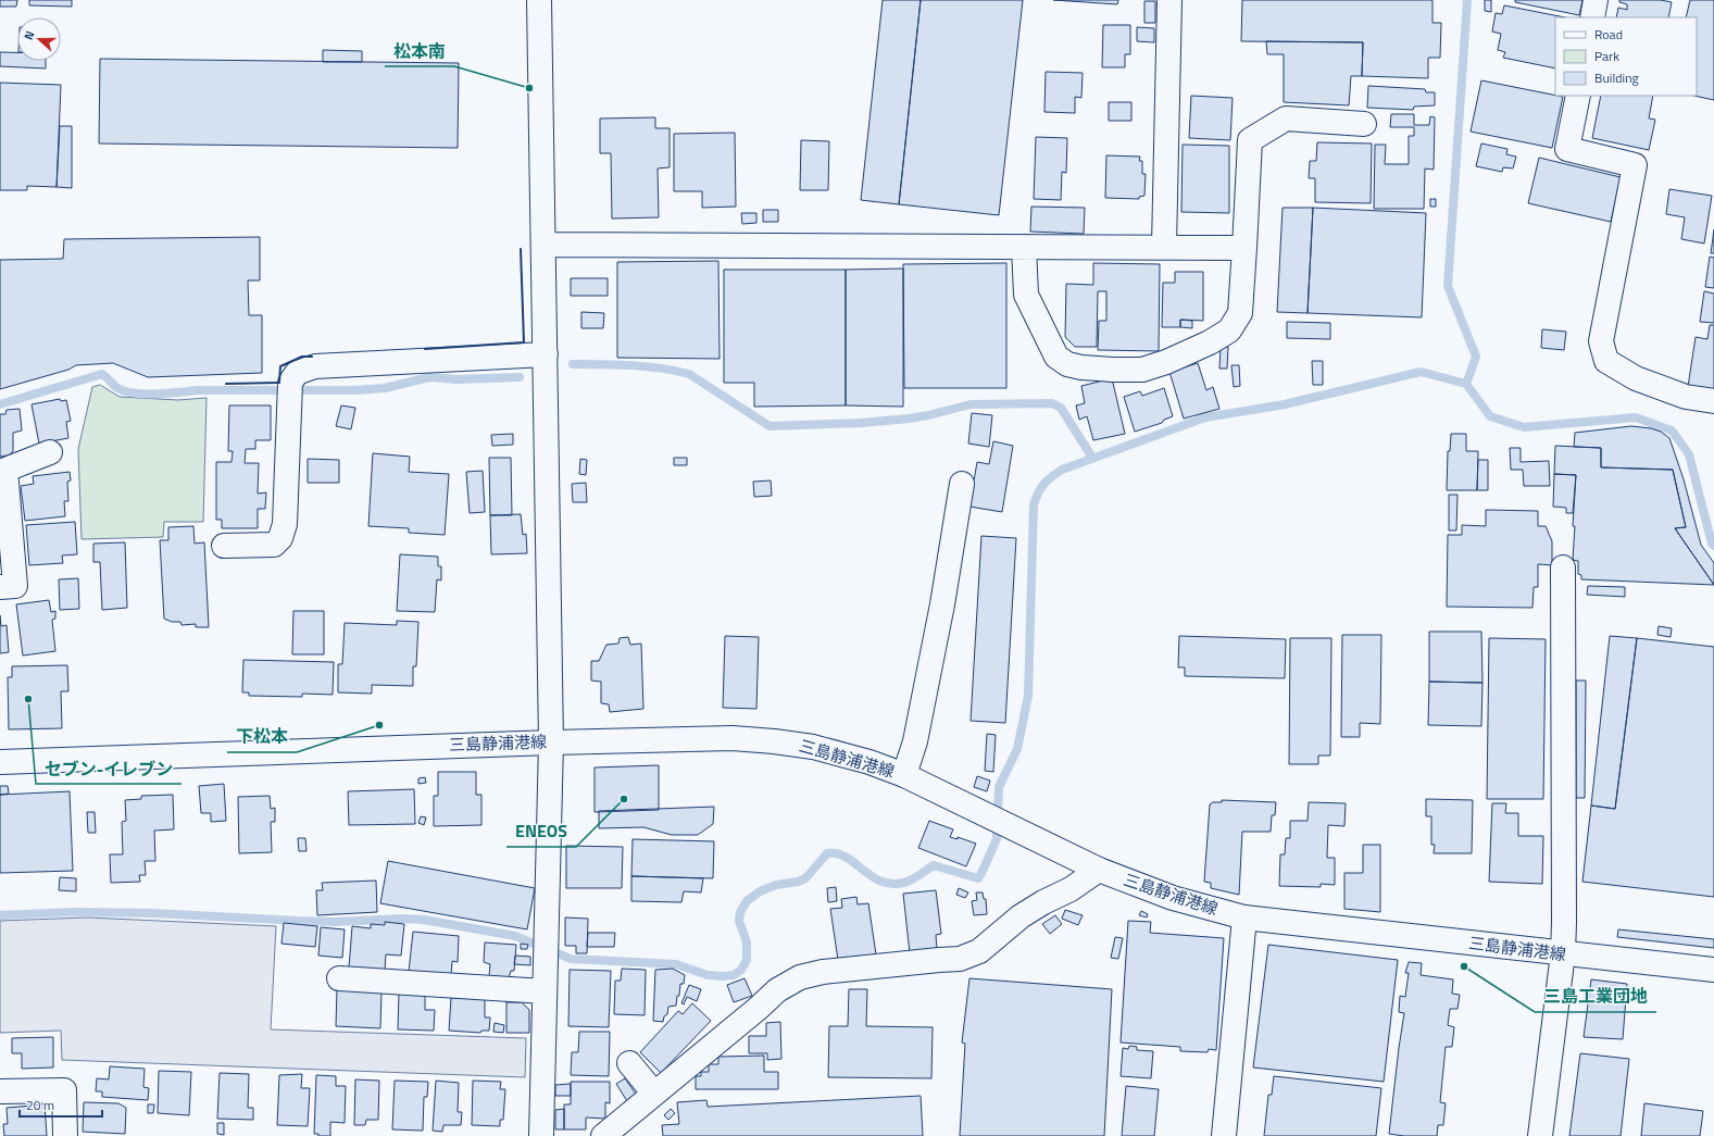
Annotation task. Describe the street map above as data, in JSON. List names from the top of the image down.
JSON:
{
  "streets": {
    "street": ["三島静浦港線"]
  },
  "places": [
    "松本南",
    "セブン-イレブン",
    "下松本",
    "ENEOS",
    "三島工業団地"
  ],
  "legend": ["Road", "Park", "Building"],
  "scale_bar": "20 m",
  "north": "left"
}
